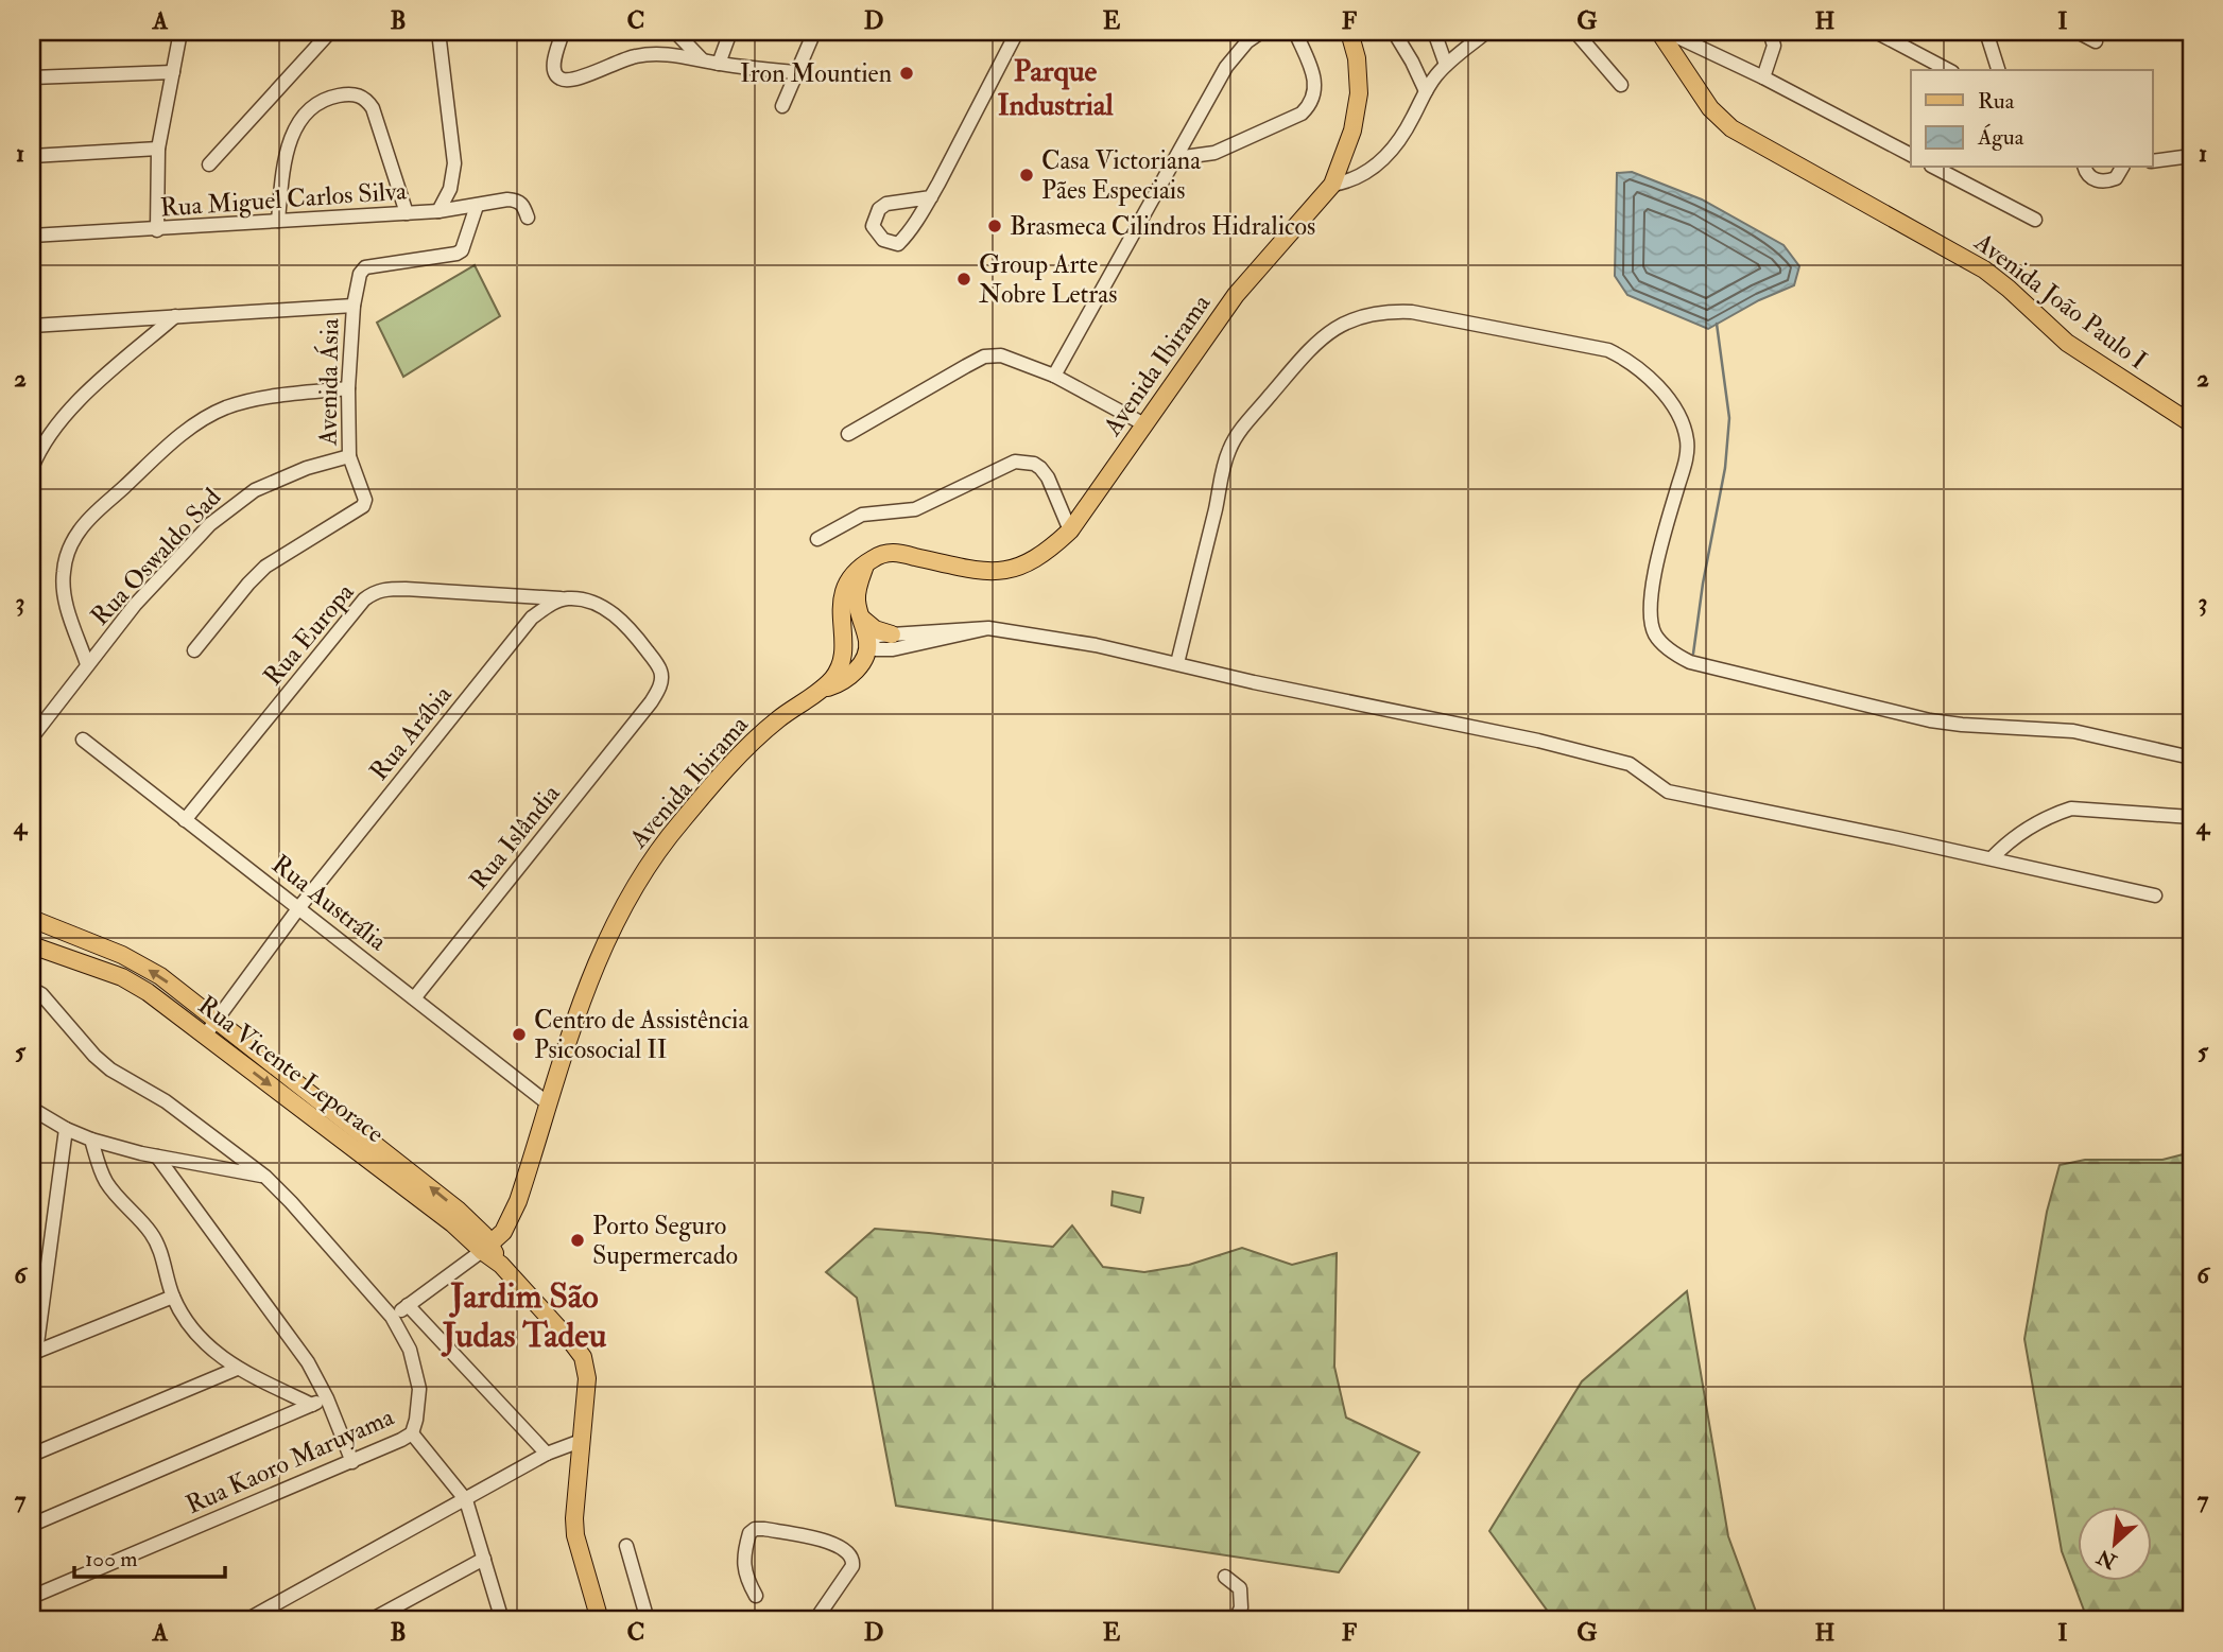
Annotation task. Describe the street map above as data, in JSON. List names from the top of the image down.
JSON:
{
  "streets": {
    "main road": ["Avenida João Paulo I", "Avenida Ibirama", "Rua Vicente Leporace"],
    "street": [
      "Rua Miguel Carlos Silva",
      "Avenida Ásia",
      "Rua Oswaldo Sad",
      "Rua Europa",
      "Rua Arábia",
      "Rua Islândia",
      "Rua Austrália",
      "Rua Kaoro Maruyama"
    ]
  },
  "crossings": [
    ["Rua Miguel Carlos Silva", "Avenida Ásia"],
    ["Avenida Ibirama", "Rua Austrália"],
    ["Avenida Ibirama", "Rua Vicente Leporace"],
    ["Avenida Ásia", "Rua Oswaldo Sad"],
    ["Rua Europa", "Rua Arábia"],
    ["Rua Europa", "Rua Islândia"],
    ["Rua Europa", "Rua Austrália"],
    ["Rua Arábia", "Rua Islândia"],
    ["Rua Arábia", "Rua Austrália"],
    ["Rua Arábia", "Rua Vicente Leporace"],
    ["Rua Islândia", "Rua Austrália"]
  ],
  "districts": ["Parque Industrial", "Jardim São Judas Tadeu"],
  "places": [
    "Iron Mountien",
    "Casa Victoriana Pães Especiais",
    "Brasmeca Cilindros Hidralicos",
    "Group Arte Nobre Letras",
    "Centro de Assistência Psicosocial II",
    "Porto Seguro Supermercado"
  ],
  "legend": ["Rua", "Água"],
  "scale_bar": "100 m",
  "north": "bottom left",
  "grid": {
    "columns": [
      "A",
      "B",
      "C",
      "D",
      "E",
      "F",
      "G",
      "H",
      "I"
    ],
    "rows": [
      "1",
      "2",
      "3",
      "4",
      "5",
      "6",
      "7"
    ]
  }
}
